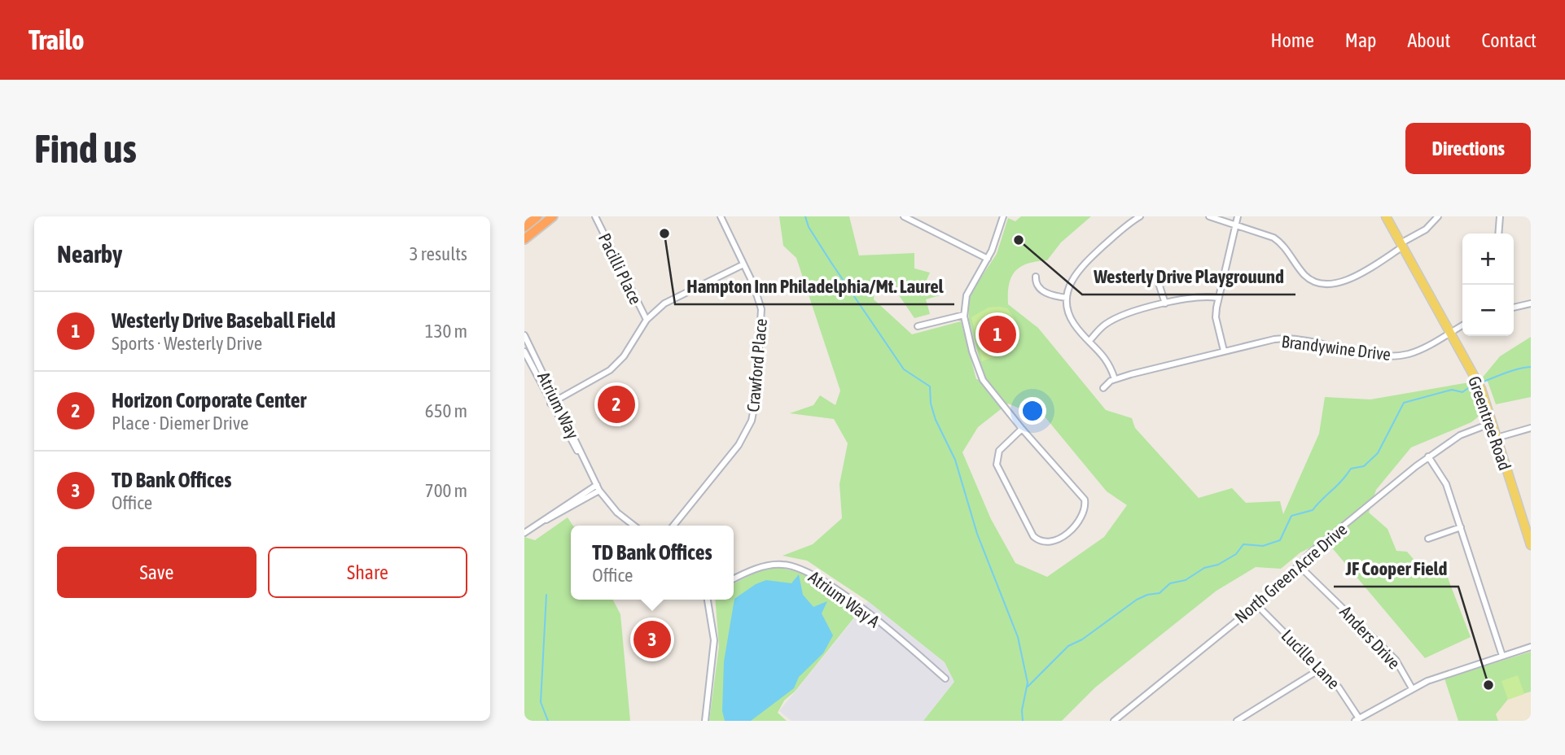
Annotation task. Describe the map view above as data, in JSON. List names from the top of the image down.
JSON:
{
  "streets": {
    "main road": ["Greentree Road"],
    "street": [
      "Pacilli Place",
      "Brandywine Drive",
      "Crawford Place",
      "Atrium Way",
      "North Green Acre Drive",
      "Atrium Way A",
      "Anders Drive",
      "Lucille Lane"
    ]
  },
  "crossings": [
    ["Brandywine Drive", "Greentree Road"],
    ["Greentree Road", "North Green Acre Drive"],
    ["North Green Acre Drive", "Anders Drive"],
    ["North Green Acre Drive", "Lucille Lane"]
  ],
  "places": ["Hampton Inn Philadelphia/Mt. Laurel", "Westerly Drive Playgrouund", "JF Cooper Field"],
  "page": {
    "header": "Trailo",
    "nav": [
      "Home",
      "Map",
      "About",
      "Contact"
    ],
    "buttons": [
      "Directions",
      ["Save", "Share"]
    ],
    "title": "Find us",
    "heading": ["Nearby", "3 results"],
    "map_buttons": ["+", "−"],
    "list": [
      {
        "mark": "1",
        "name": "Westerly Drive Baseball Field",
        "note": "Sports · Westerly Drive",
        "value": "130 m"
      },
      {
        "mark": "2",
        "name": "Horizon Corporate Center",
        "note": "Place · Diemer Drive",
        "value": "650 m"
      },
      {
        "mark": "3",
        "name": "TD Bank Offices",
        "note": "Office",
        "value": "700 m"
      }
    ],
    "pins": ["1", "2", "3"],
    "popup": ["TD Bank Offices", "Office"]
  }
}
